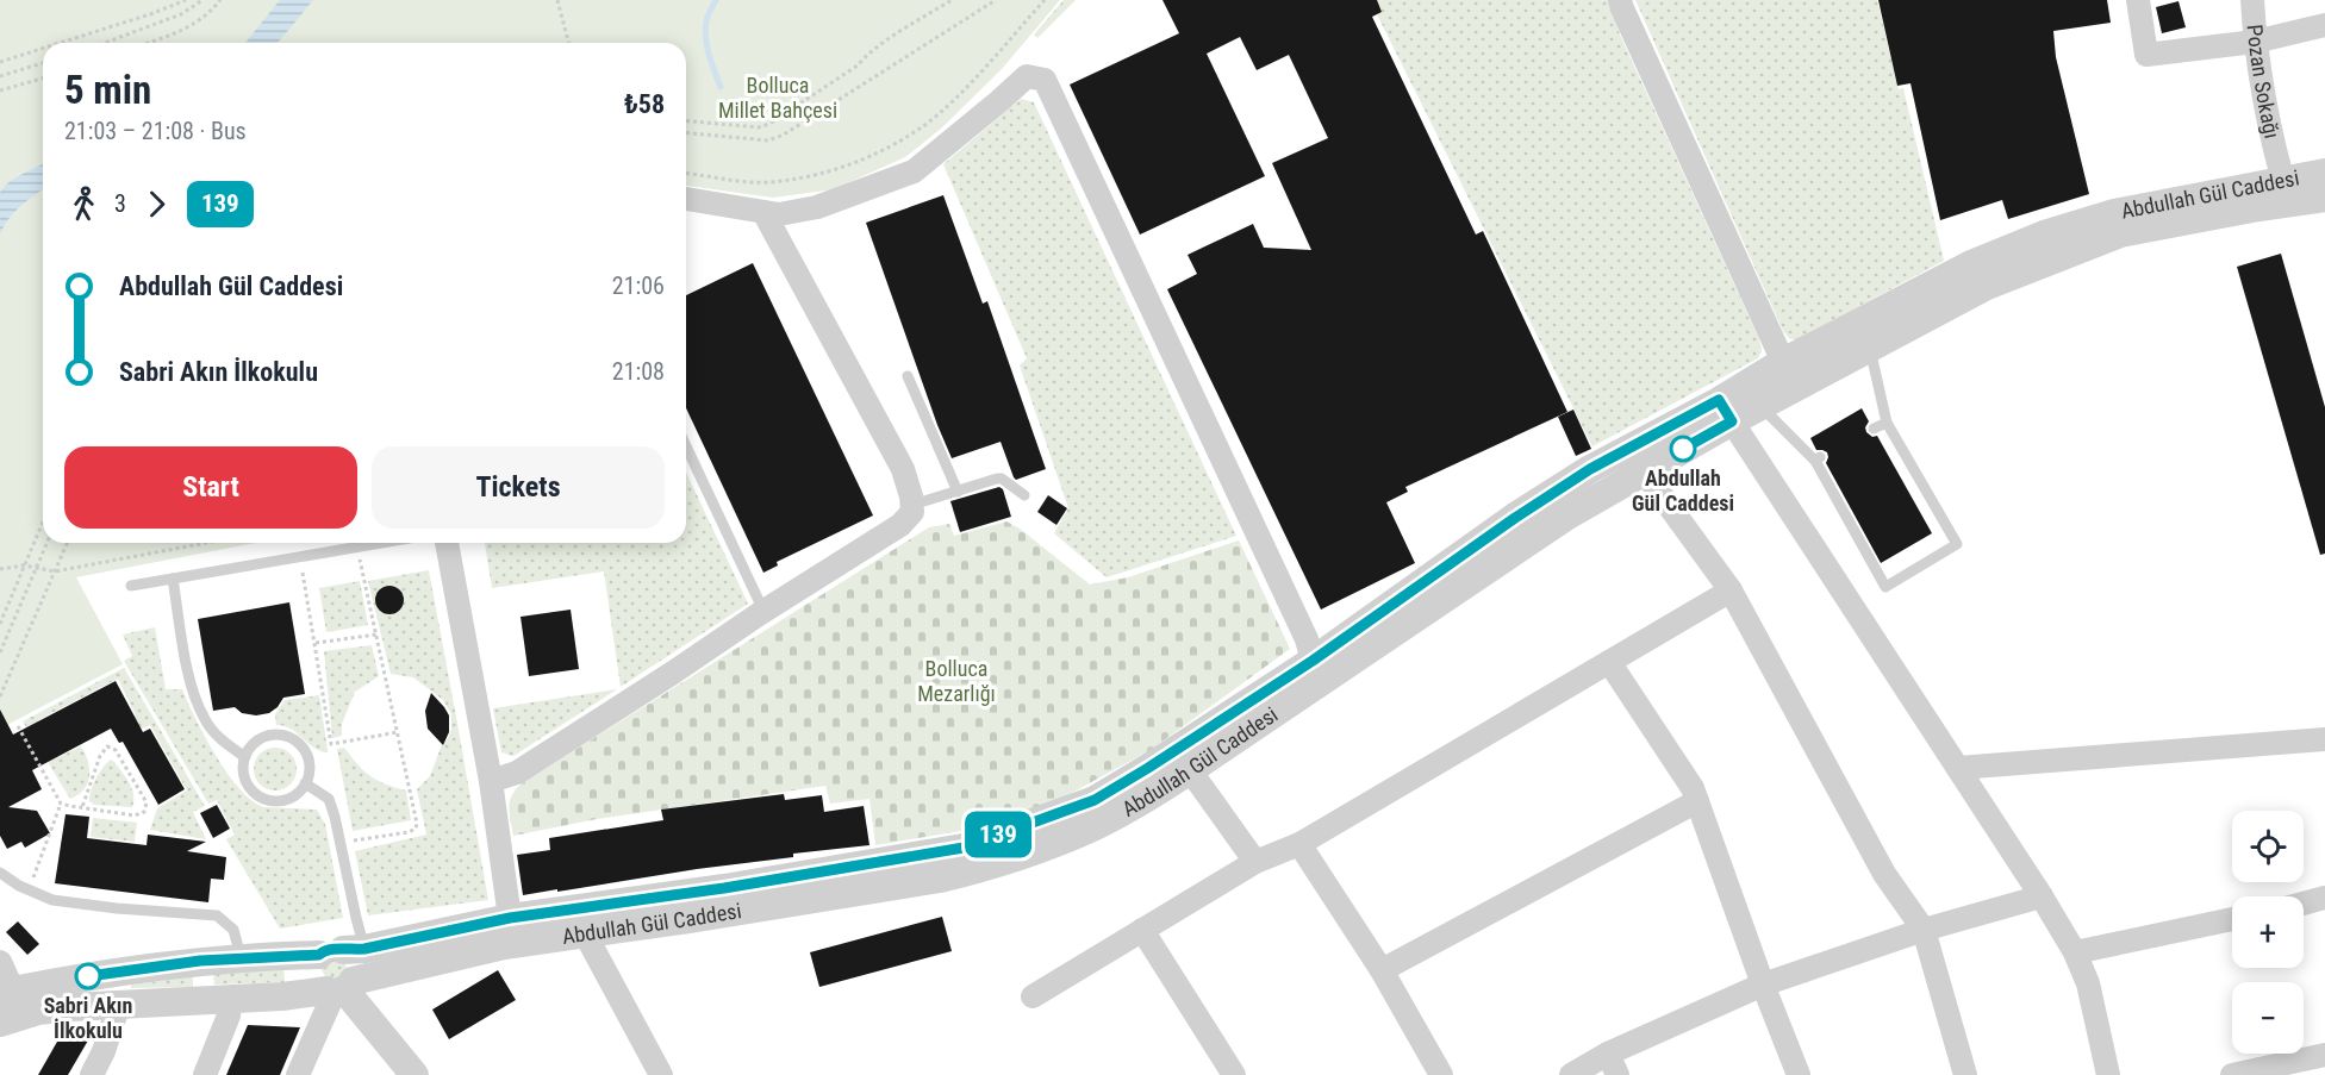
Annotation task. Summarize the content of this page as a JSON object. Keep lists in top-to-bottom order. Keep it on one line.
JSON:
{"streets":{"street":["Pozan Sokağı","Abdullah Gül Caddesi"]},"crossings":[["Pozan Sokağı","Abdullah Gül Caddesi"]],"parks":["Bolluca Millet Bahçesi","Bolluca Mezarlığı"],"places":["Abdullah Gül Caddesi","Sabri Akın İlkokulu"],"lines":["bus line 139"],"page":{"on_map":"139","heading":["5 min","21:03 – 21:08 · Bus","₺58"],"legs":["3","139"],"list":[{"name":"Abdullah Gül Caddesi","value":"21:06"},{"name":"Sabri Akın İlkokulu","value":"21:08"}],"buttons":["Start","Tickets"],"map_buttons":["+","−"]}}
